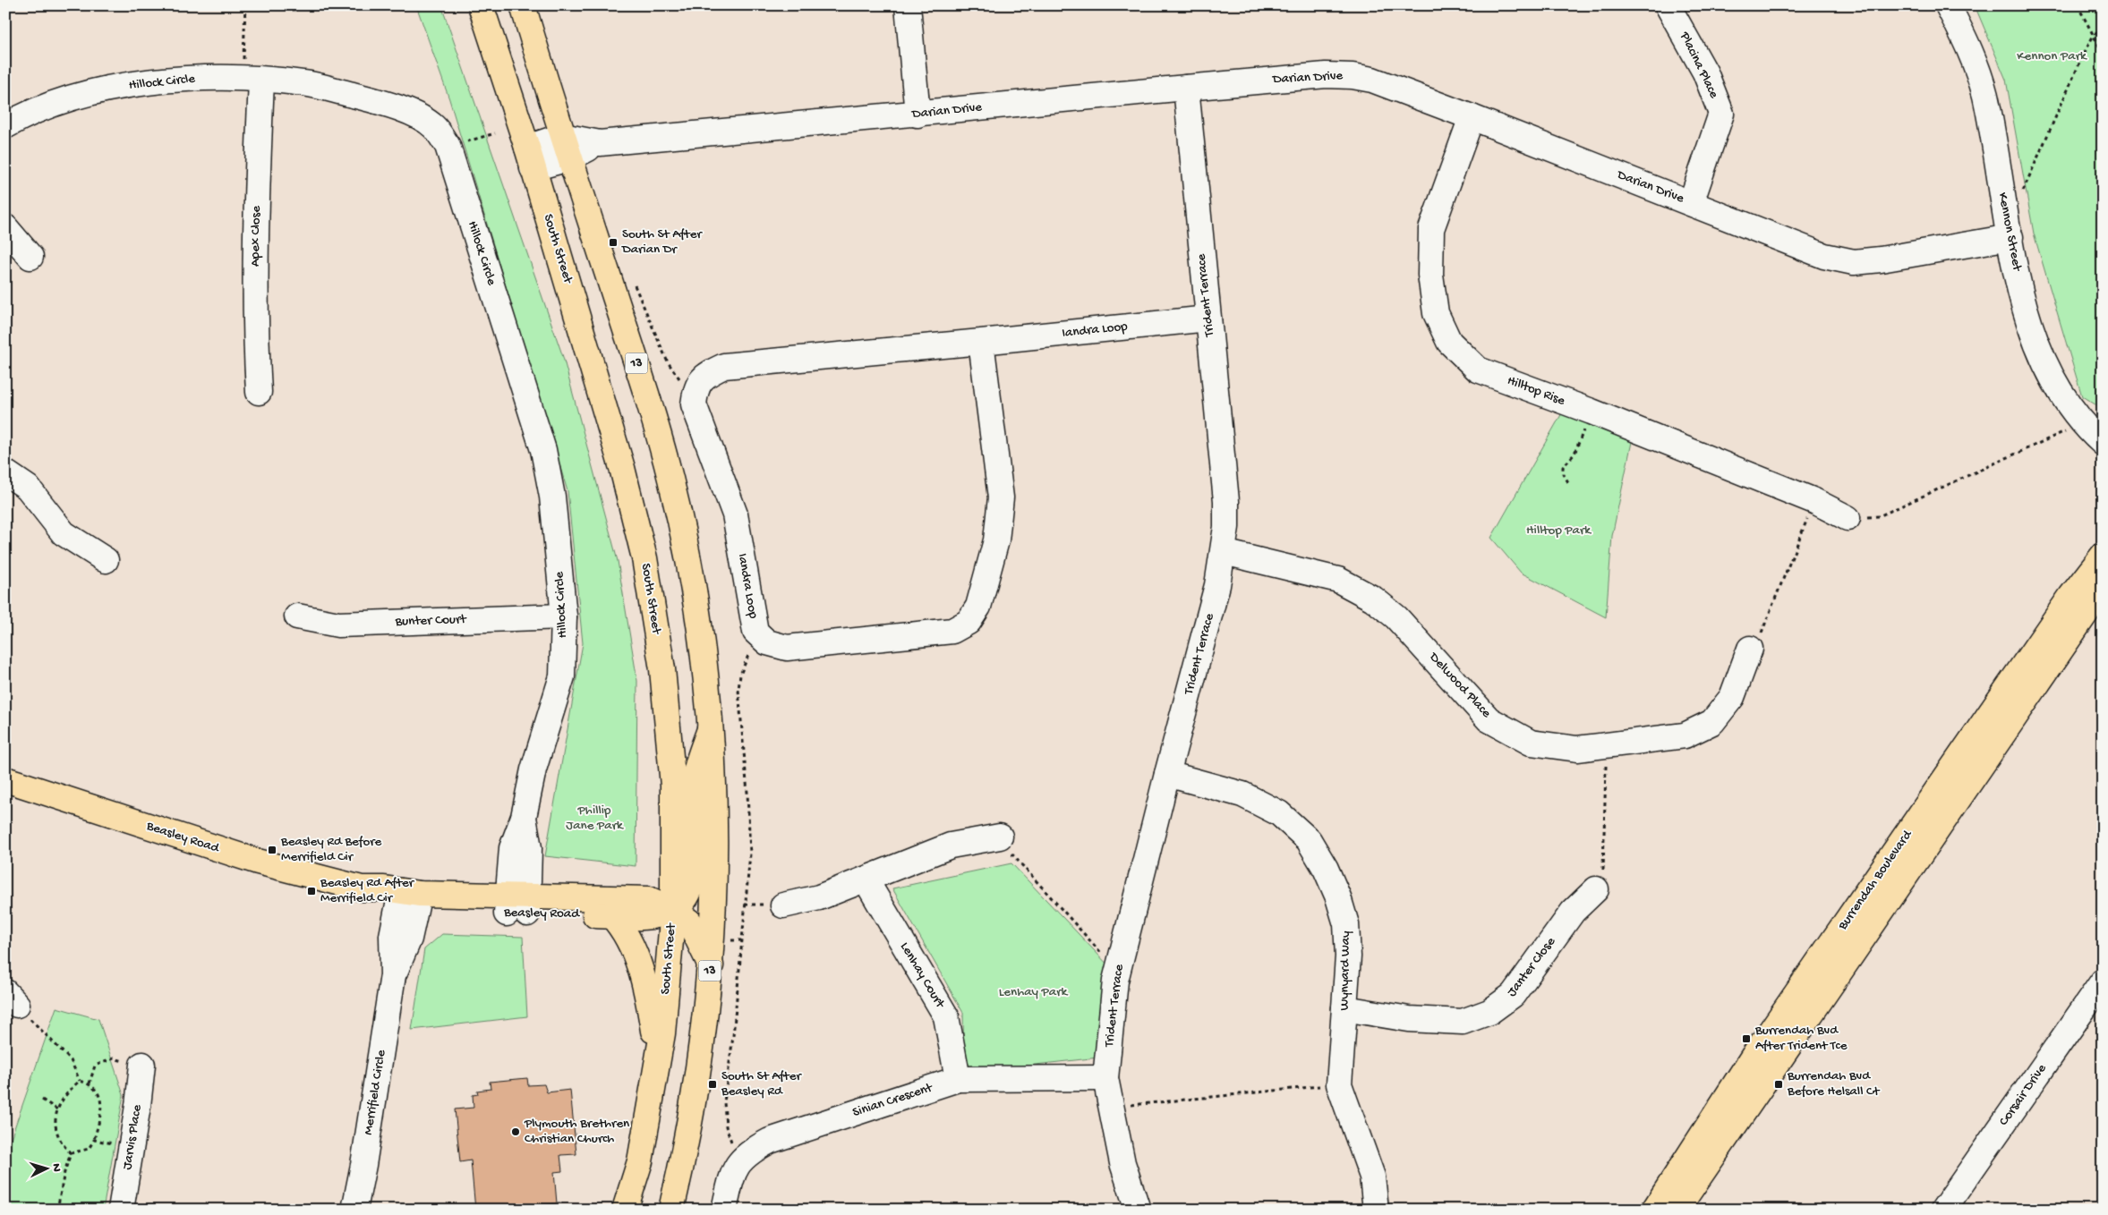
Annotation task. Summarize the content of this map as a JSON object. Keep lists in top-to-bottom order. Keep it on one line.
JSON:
{"streets":{"main road":["South Street","13","Beasley Road","Burrendah Boulevard"],"street":["Placina Place","Darian Drive","Hillock Circle","Kennon Street","Apex Close","Trident Terrace","Iandra Loop","Hilltop Rise","Bunter Court","Delwood Place","Janter Close","Wynyard Way","Lenhay Court","Merrifield Circle","Corsair Drive","Sinian Crescent","Jarvis Place"]},"crossings":[["Placina Place","Darian Drive"],["Darian Drive","Kennon Street"],["Darian Drive","South Street"],["Darian Drive","Trident Terrace"],["Darian Drive","13"],["Darian Drive","Hilltop Rise"],["Hillock Circle","Apex Close"],["Hillock Circle","Bunter Court"],["Hillock Circle","Beasley Road"],["South Street","Beasley Road"],["Trident Terrace","Iandra Loop"],["Trident Terrace","Delwood Place"],["Trident Terrace","Wynyard Way"],["Trident Terrace","Sinian Crescent"],["13","Beasley Road"],["Beasley Road","Merrifield Circle"],["Janter Close","Wynyard Way"],["Lenhay Court","Sinian Crescent"]],"parks":["Kennon Park","Hilltop Park","Phillip Jane Park","Lenhay Park"],"places":{"transit":["South St After Darian Dr","Beasley Rd Before Merrifield Cir","Beasley Rd After Merrifield Cir","Burrendah Bvd After Trident Tce","South St After Beasley Rd","Burrendah Bvd Before Helsall Ct"],"other":["Plymouth Brethren Christian Church"]},"north":"right"}
